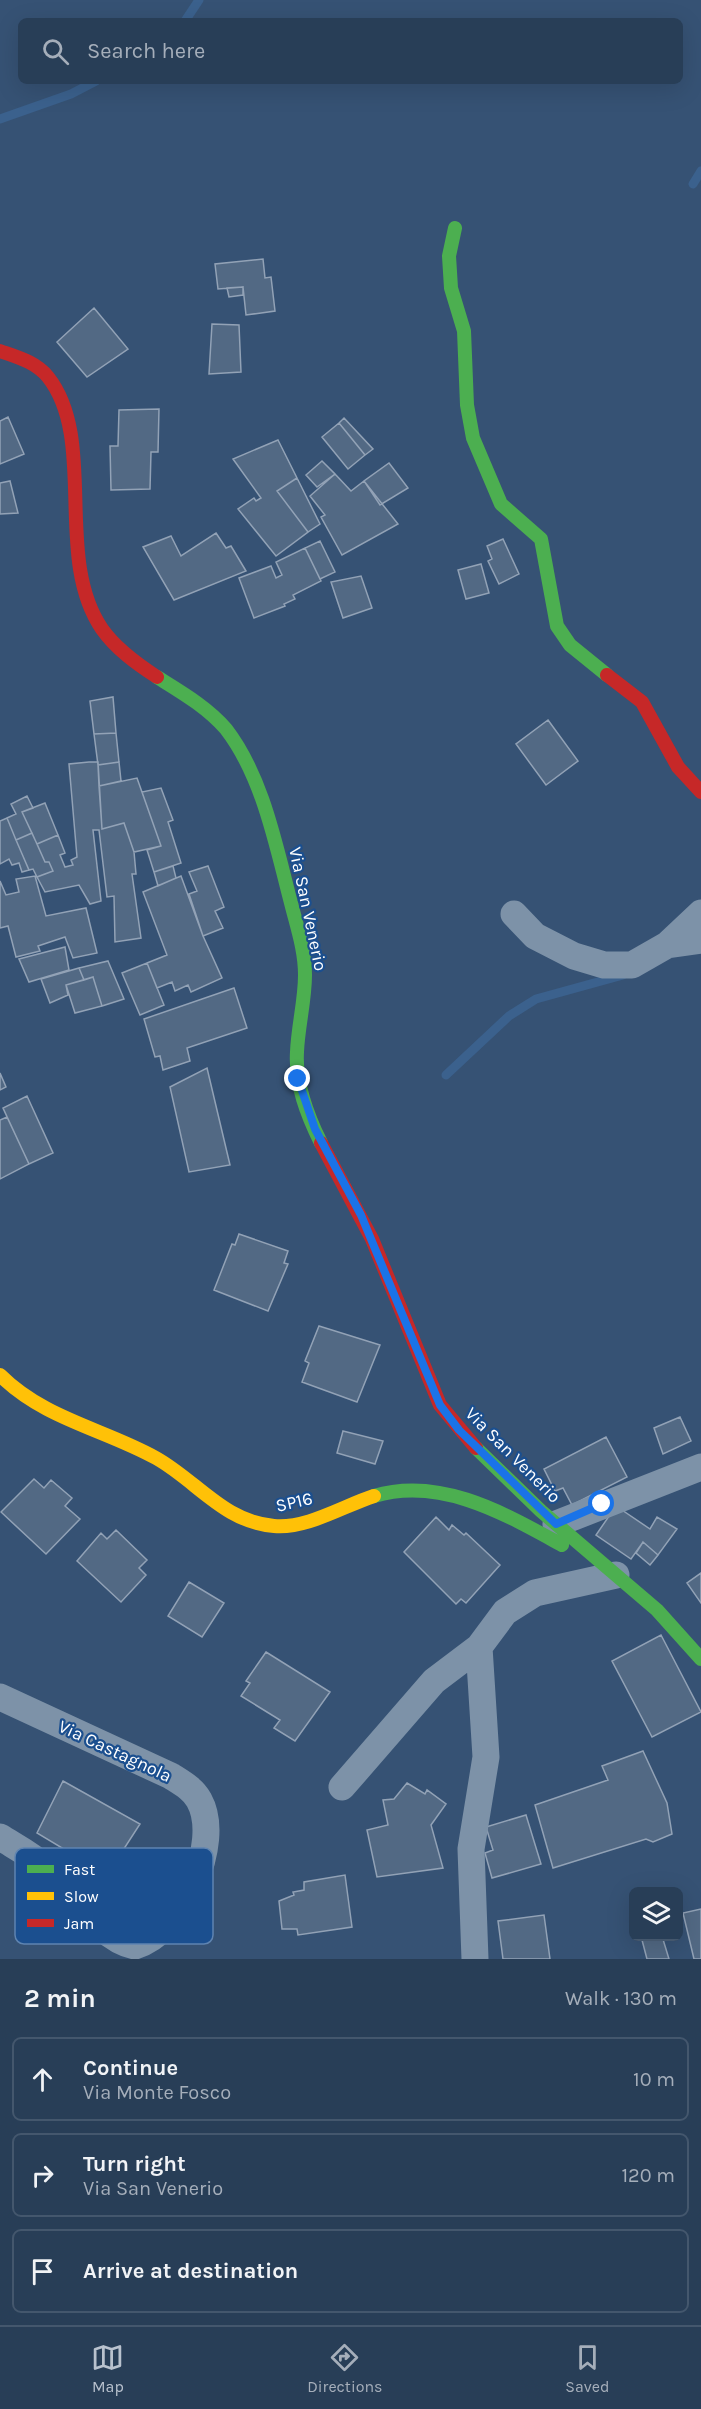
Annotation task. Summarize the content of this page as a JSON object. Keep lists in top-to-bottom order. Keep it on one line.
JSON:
{"streets":{"street":["Via San Venerio","SP16","Via Castagnola"]},"crossings":[["Via San Venerio","SP16"]],"legend":["Fast","Slow","Jam"],"page":{"search":"Search here","heading":["2 min","Walk · 130 m"],"list":[["Continue","Via Monte Fosco","10 m"],["Turn right","Via San Venerio","120 m"],"Arrive at destination"],"nav":["Map","Directions","Saved"]}}
